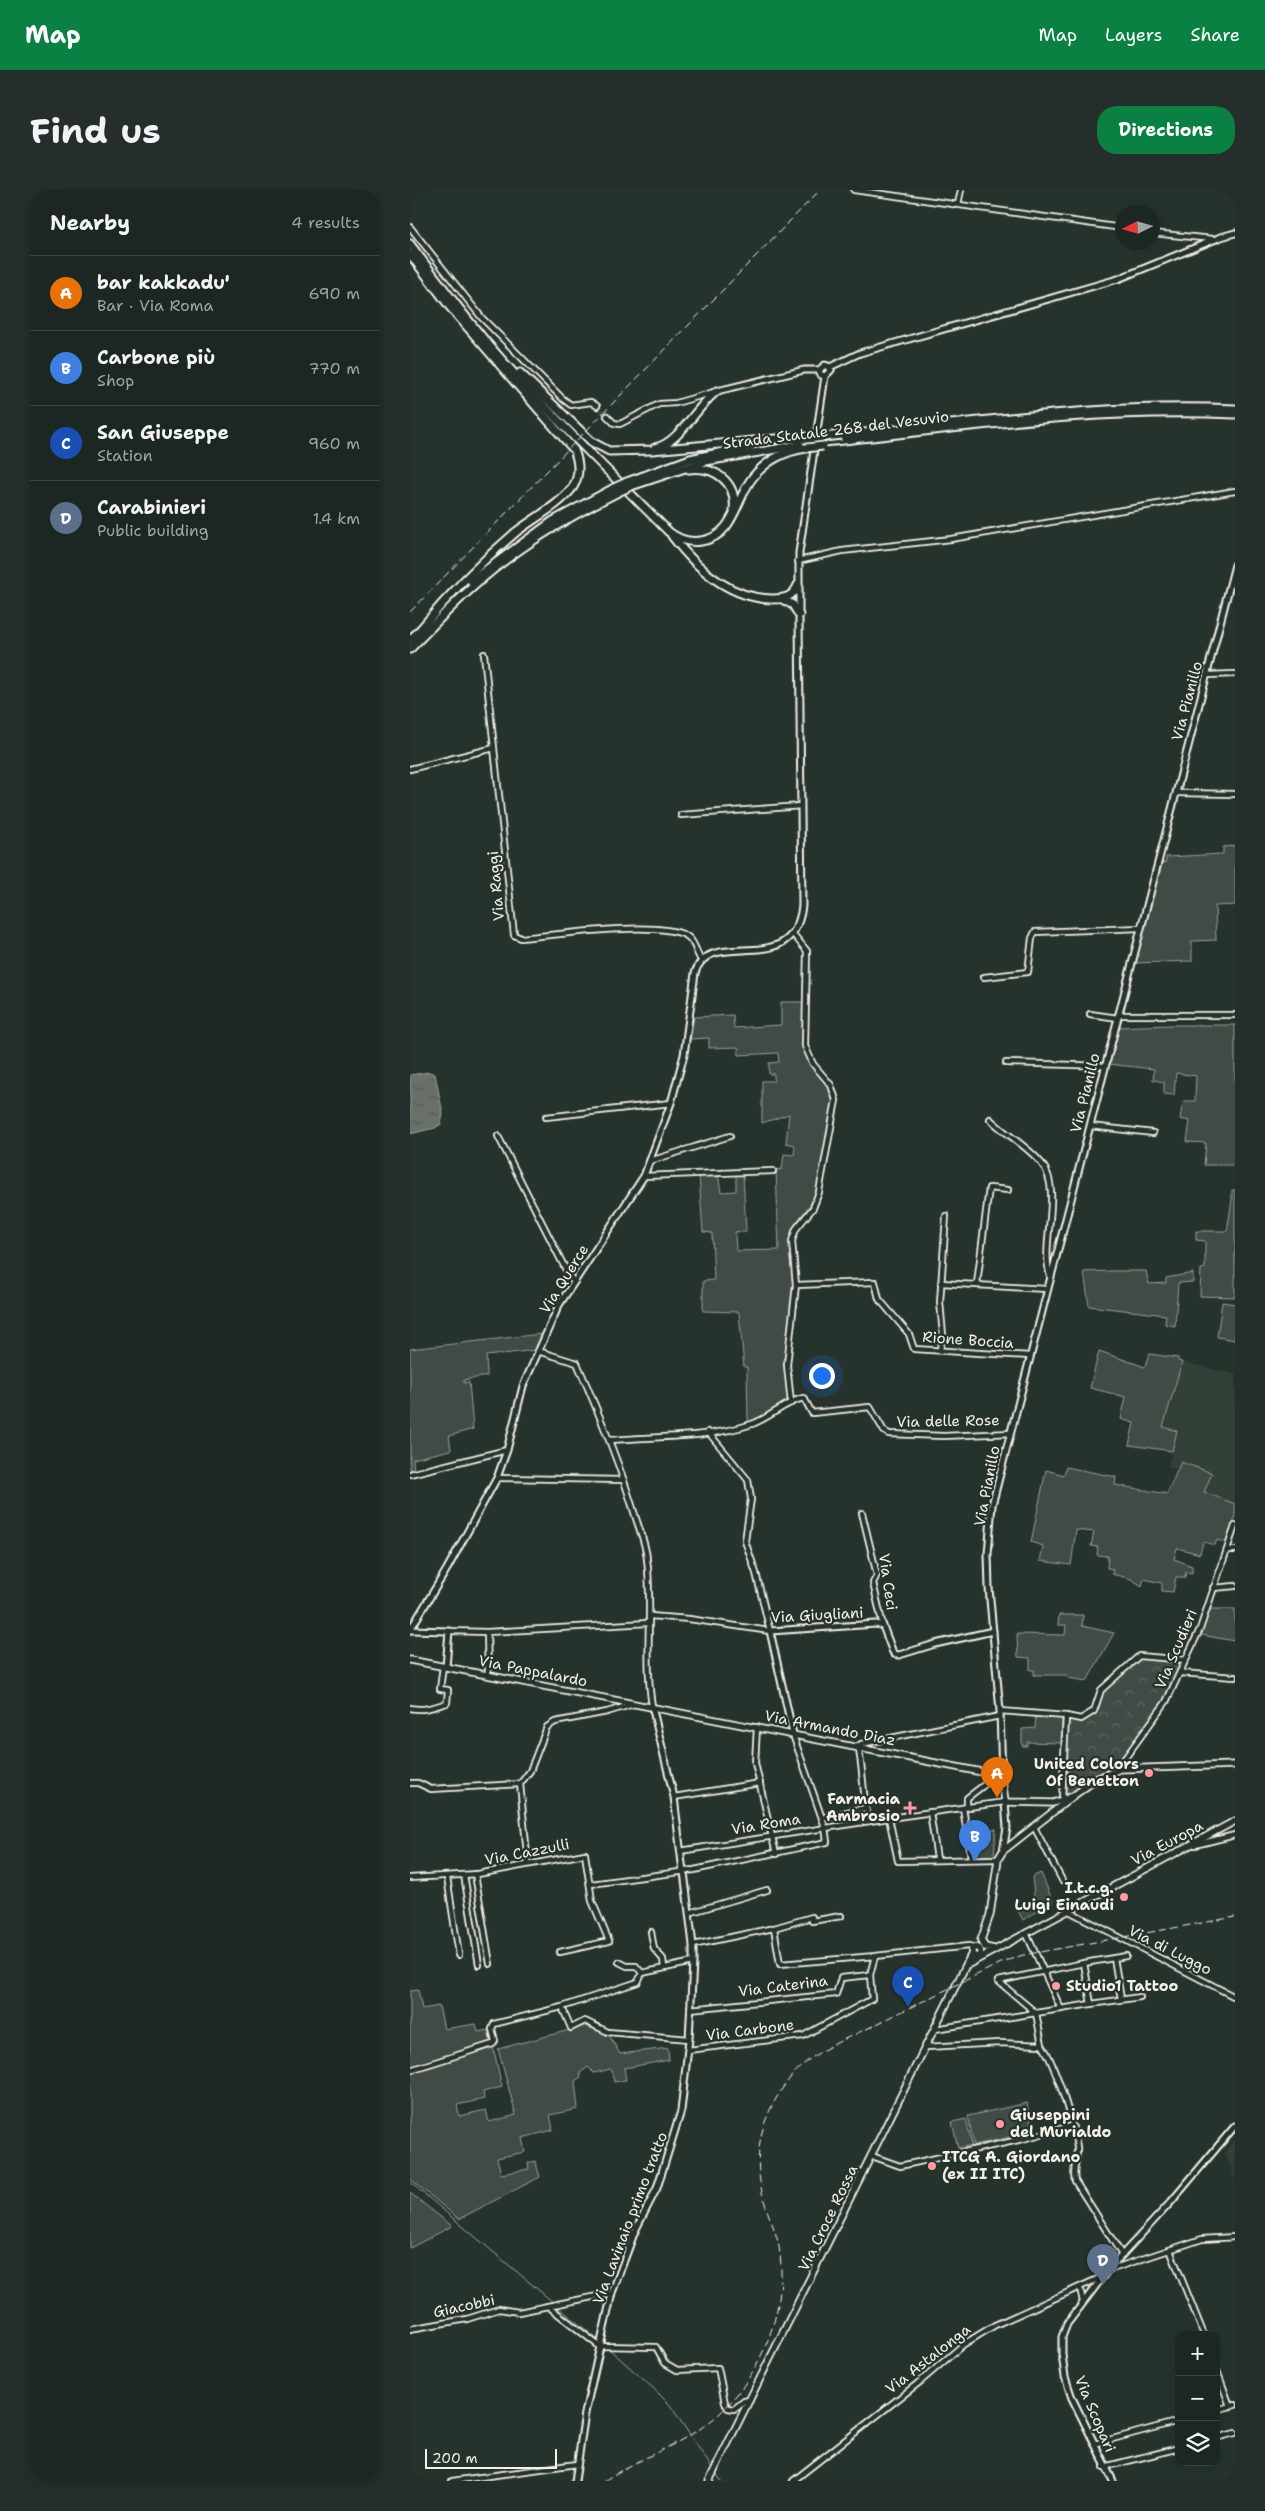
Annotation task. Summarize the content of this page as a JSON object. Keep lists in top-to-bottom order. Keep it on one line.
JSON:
{"streets":{"highway":["Strada Statale 268 del Vesuvio"],"main road":["Via Pappalardo","Via Armando Diaz","Via Europa","Via Croce Rossa"],"street":["Via Pianillo","Via Raggi","Via Querce","Rione Boccia","Via delle Rose","Via Ceci","Via Giugliani","Via Scudieri","Via Roma","Via Cazzulli","Via di Luggo","Via Caterina","Via Carbone","Via Lavinaio primo tratto","Giacobbi","Via Astalonga","Via Scopari"]},"crossings":[["Via Pianillo","Rione Boccia"],["Via Pianillo","Via delle Rose"],["Via Pianillo","Via Giugliani"],["Via Pianillo","Via Armando Diaz"],["Via Raggi","Via Querce"],["Via Ceci","Via Giugliani"],["Via Pappalardo","Via Armando Diaz"],["Via Pappalardo","Via Lavinaio primo tratto"],["Via Armando Diaz","Via Lavinaio primo tratto"],["Via Roma","Via Lavinaio primo tratto"],["Via Europa","Via di Luggo"],["Via Europa","Via Croce Rossa"],["Via Caterina","Via Carbone"],["Via Caterina","Via Lavinaio primo tratto"],["Via Carbone","Via Lavinaio primo tratto"],["Via Lavinaio primo tratto","Giacobbi"],["Via Astalonga","Via Scopari"]],"places":{"other":["United Colors Of Benetton","I.t.c.g. Luigi Einaudi","Studio1 Tattoo","Giuseppini del Murialdo","ITCG A. Giordano (ex II ITC)"],"health":["Farmacia Ambrosio"]},"scale_bar":"200 m","north":"left","page":{"header":"Map","nav":["Map","Layers","Share"],"buttons":"Directions","title":"Find us","heading":["Nearby","4 results"],"list":[{"mark":"A","name":"bar kakkadu'","note":"Bar · Via Roma","value":"690 m"},{"mark":"B","name":"Carbone più","note":"Shop","value":"770 m"},{"mark":"C","name":"San Giuseppe","note":"Station","value":"960 m"},{"mark":"D","name":"Carabinieri","note":"Public building","value":"1.4 km"}],"pins":["A","B","C","D"],"map_buttons":["+","−"],"scale":"200 m"}}
